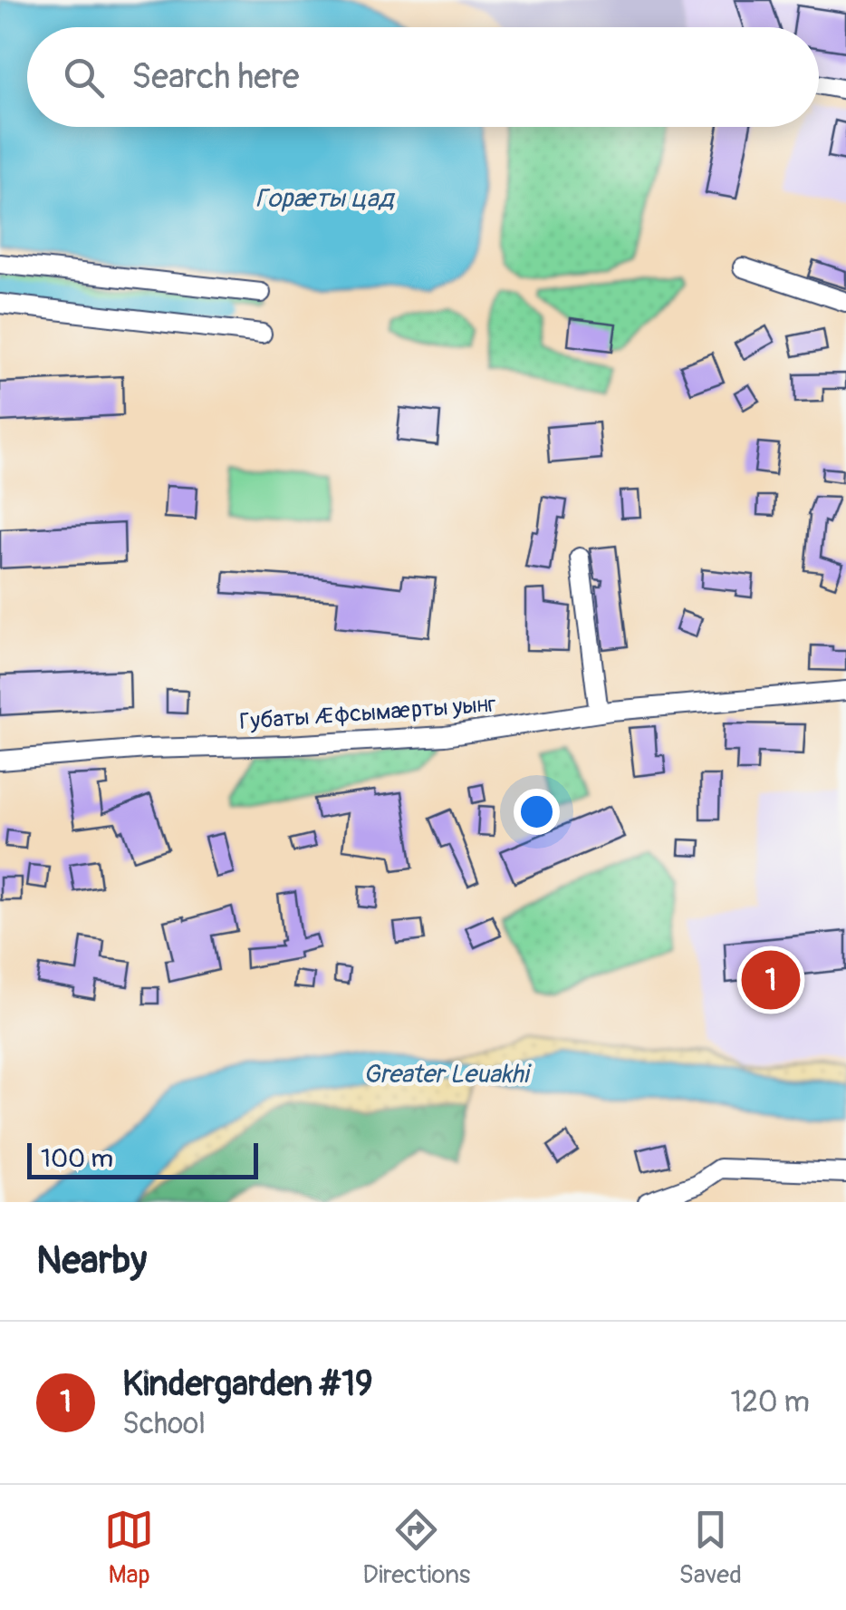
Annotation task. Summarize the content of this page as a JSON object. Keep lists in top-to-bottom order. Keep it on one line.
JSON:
{"streets":{"street":["Губаты Æфсымæрты уынг"]},"water":["Горӕты цад","Greater Leuakhi"],"scale_bar":"100 m","page":{"search":"Search here","pins":"1","scale":"100 m","heading":"Nearby","list":[{"mark":"1","name":"Kindergarden #19","note":"School","value":"120 m"}],"nav":["Map","Directions","Saved"]}}
